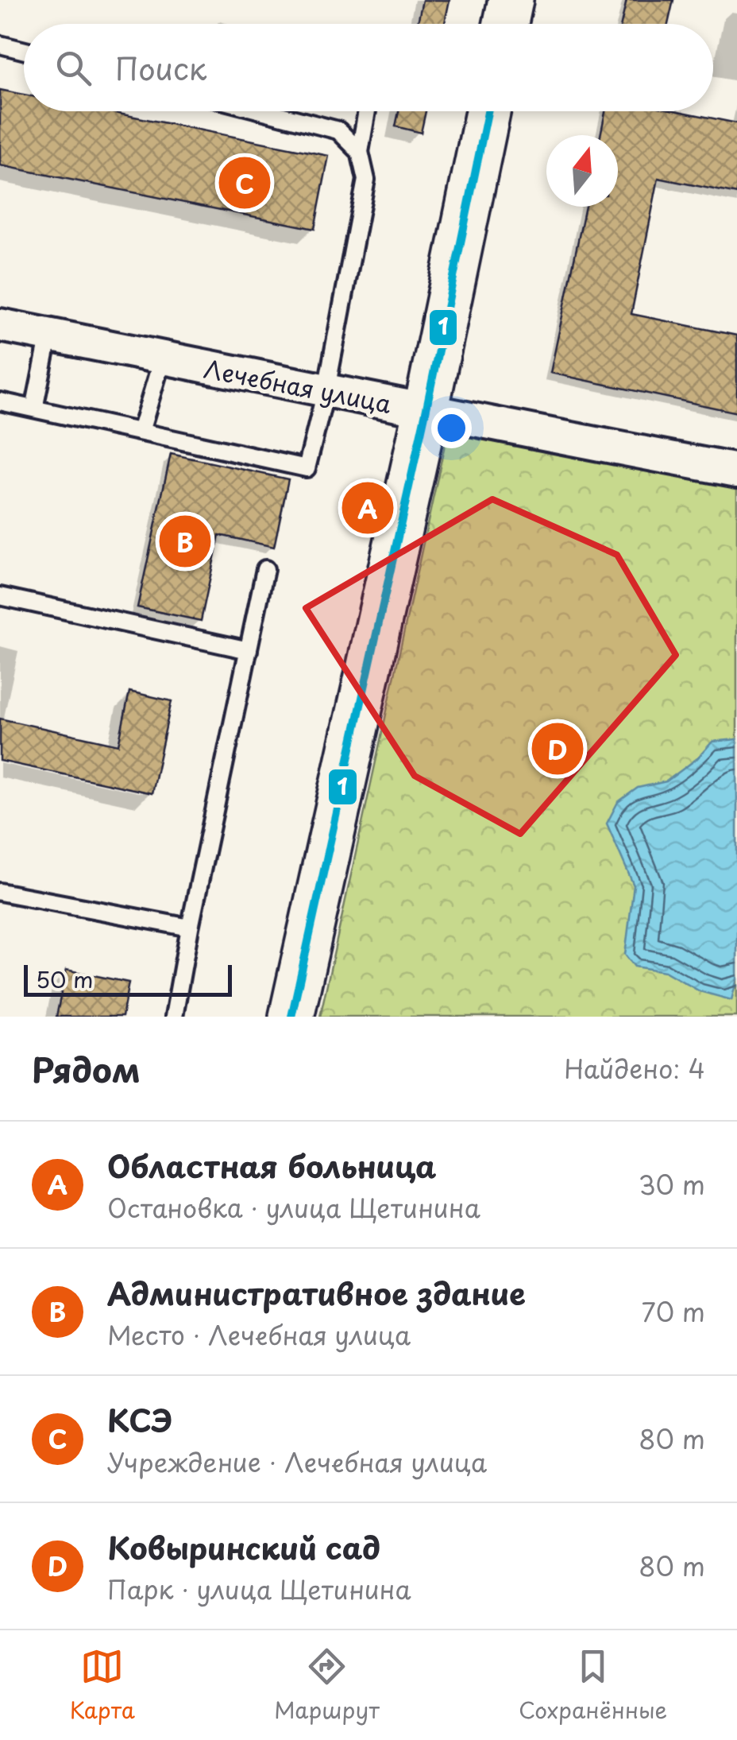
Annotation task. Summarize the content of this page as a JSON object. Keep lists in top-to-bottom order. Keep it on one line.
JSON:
{"streets":{"street":["Лечебная улица"]},"lines":["transit line 1"],"scale_bar":"50 m","north":"top","page":{"search":"Поиск","pins":["C","A","B","D"],"scale":"50 m","heading":["Рядом","Найдено: 4"],"list":[{"mark":"A","name":"Областная больница","note":"Остановка · улица Щетинина","value":"30 m"},{"mark":"B","name":"Административное здание","note":"Место · Лечебная улица","value":"70 m"},{"mark":"C","name":"КСЭ","note":"Учреждение · Лечебная улица","value":"80 m"},{"mark":"D","name":"Ковыринский сад","note":"Парк · улица Щетинина","value":"80 m"}],"nav":["Карта","Маршрут","Сохранённые"]}}
